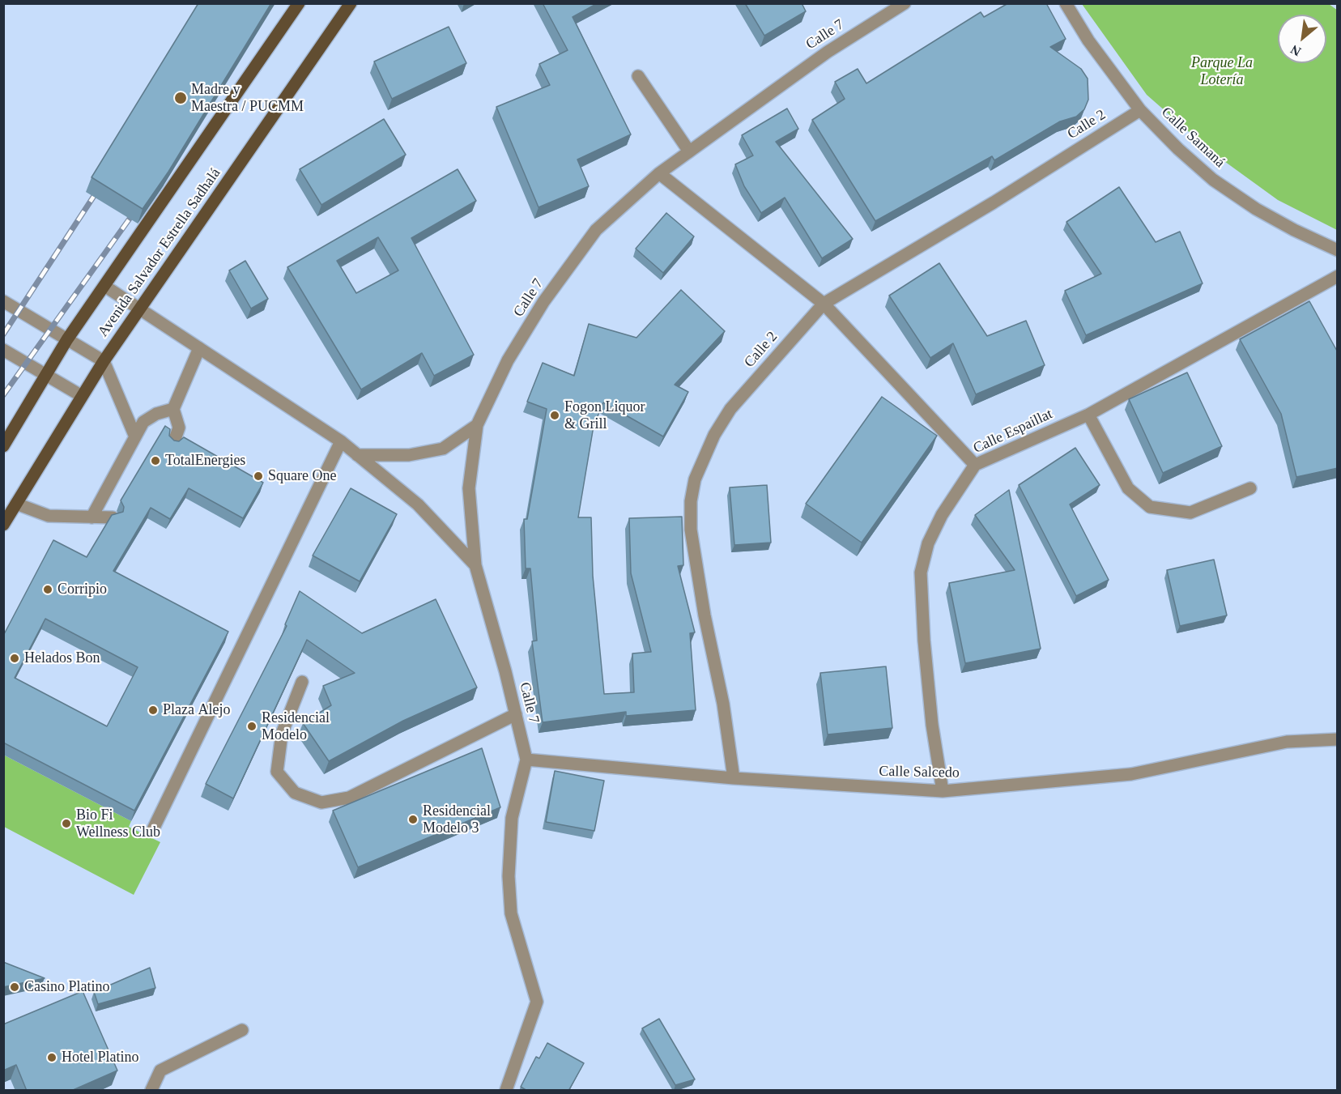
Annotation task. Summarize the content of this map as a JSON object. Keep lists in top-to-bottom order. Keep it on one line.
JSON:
{"streets":{"main road":["Avenida Salvador Estrella Sadhalá"],"street":["Calle 7","Calle 2","Calle Samaná","Calle Espaillat","Calle Salcedo"]},"crossings":[["Calle 7","Calle Salcedo"],["Calle 2","Calle Samaná"],["Calle 2","Calle Salcedo"],["Calle Espaillat","Calle Salcedo"]],"parks":["Parque La Lotería"],"places":["Madre y Maestra / PUCMM","Fogon Liquor & Grill","TotalEnergies","Square One","Corripio","Helados Bon","Plaza Alejo","Residencial Modelo","Residencial Modelo 3","Bio Fi Wellness Club","Casino Platino","Hotel Platino"],"north":"bottom left"}
